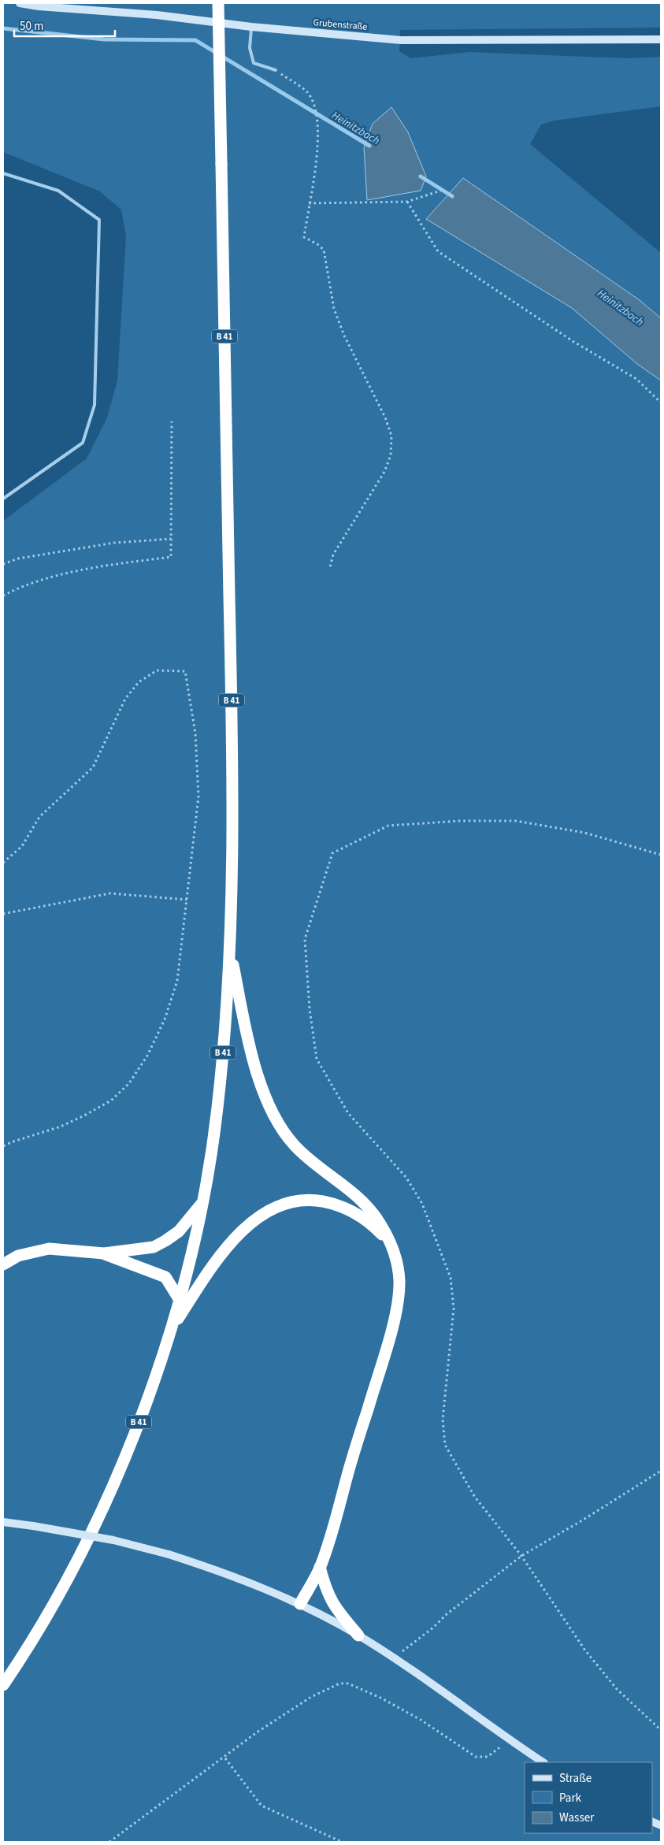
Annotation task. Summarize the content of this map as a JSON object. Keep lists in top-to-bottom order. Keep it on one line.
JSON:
{"streets":{"highway":["B 41"],"street":["Grubenstraße"]},"water":["Heinitzbach"],"legend":["Straße","Park","Wasser"],"scale_bar":"50 m"}
